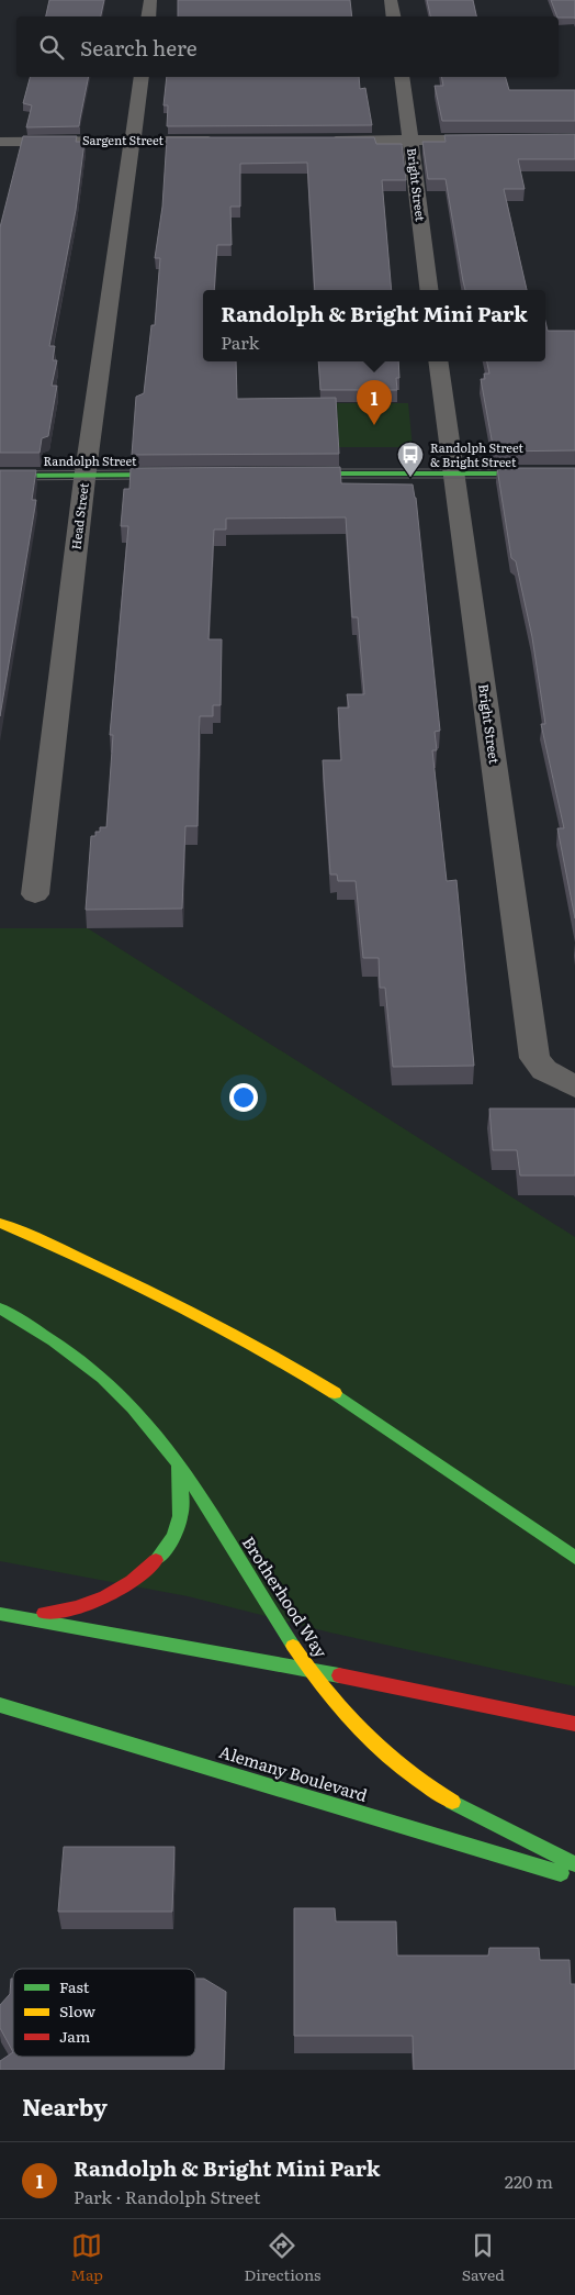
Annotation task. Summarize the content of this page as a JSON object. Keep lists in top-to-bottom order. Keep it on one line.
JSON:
{"streets":{"main road":["Randolph Street","Brotherhood Way","Alemany Boulevard"],"street":["Sargent Street","Bright Street","Head Street"]},"crossings":[["Sargent Street","Head Street"],["Randolph Street","Head Street"]],"places":{"bus stop":["Randolph Street & Bright Street"]},"legend":["Fast","Slow","Jam"],"page":{"search":"Search here","popup":["Randolph & Bright Mini Park","Park"],"pins":"1","heading":"Nearby","list":[{"mark":"1","name":"Randolph & Bright Mini Park","note":"Park · Randolph Street","value":"220 m"}],"nav":["Map","Directions","Saved"]}}
